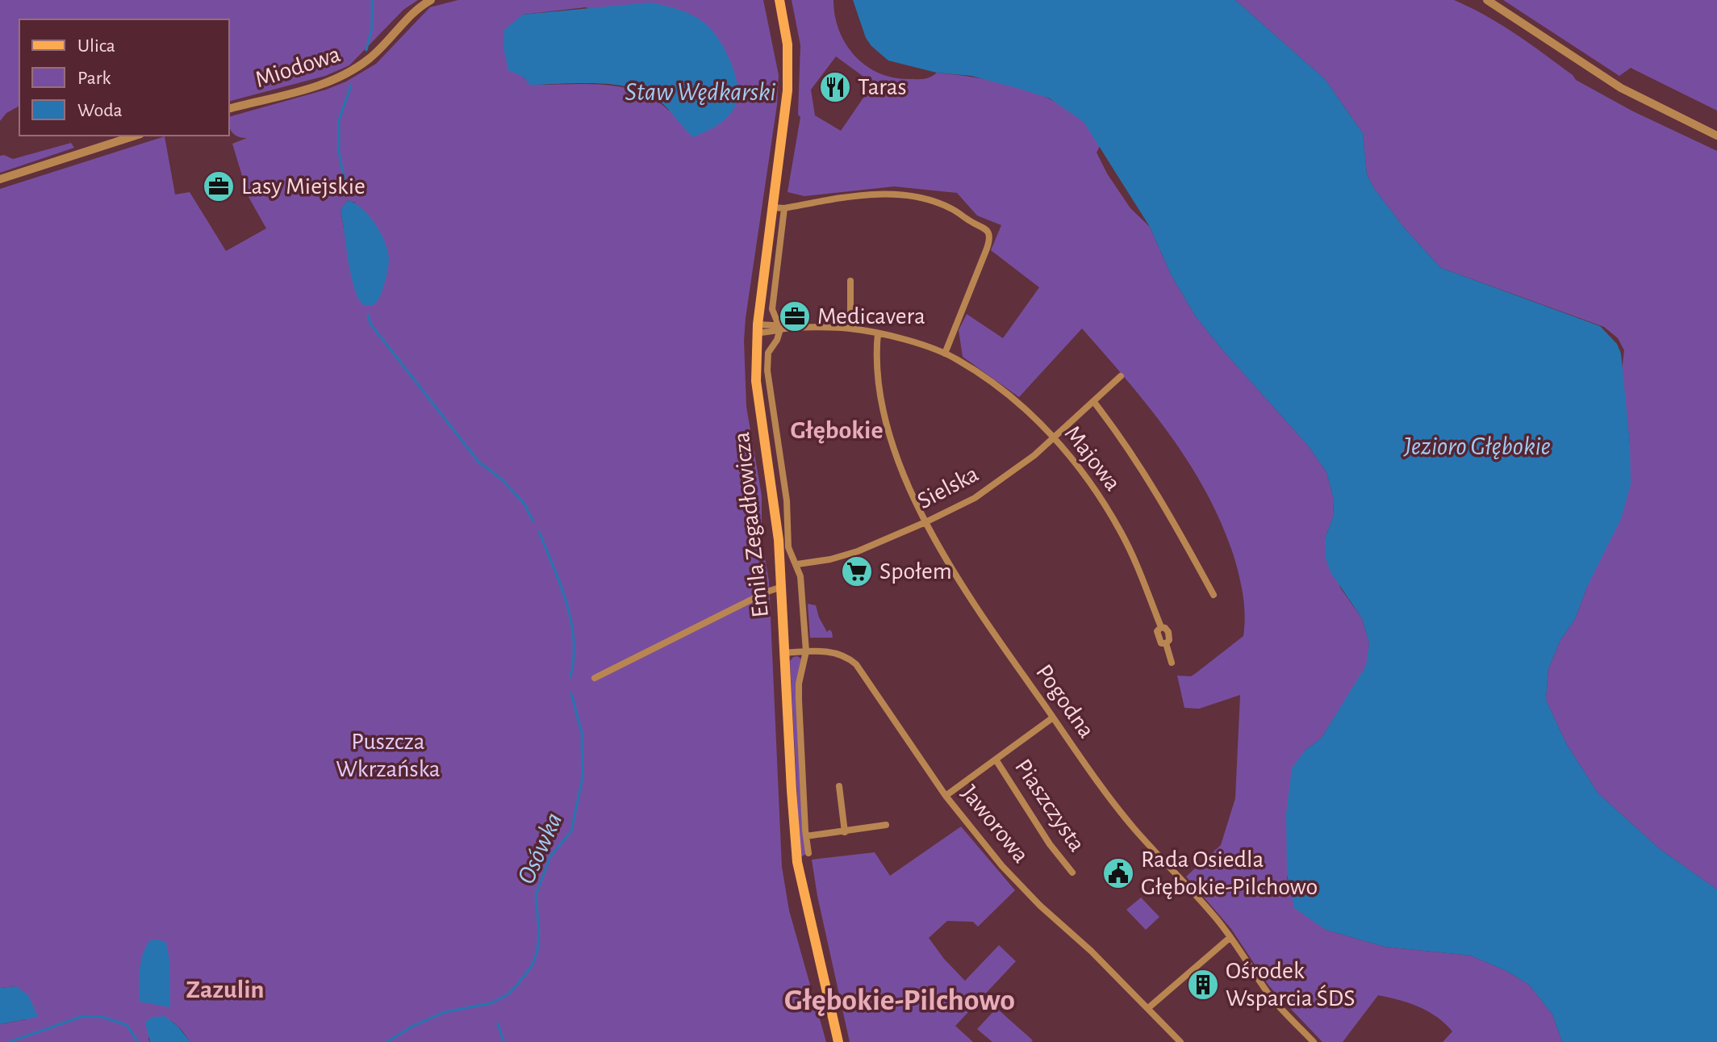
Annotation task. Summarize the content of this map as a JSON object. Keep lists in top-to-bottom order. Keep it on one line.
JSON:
{"streets":{"main road":["Emila Zegadłowicza"],"street":["Miodowa","Majowa","Sielska","Pogodna","Piaszczysta","Jaworowa"]},"crossings":[["Majowa","Sielska"],["Majowa","Emila Zegadłowicza"],["Majowa","Pogodna"],["Sielska","Pogodna"],["Emila Zegadłowicza","Jaworowa"],["Pogodna","Piaszczysta"],["Piaszczysta","Jaworowa"]],"districts":["Głębokie","Zazulin","Głębokie-Pilchowo"],"water":["Staw Wędkarski","Jezioro Głębokie","Osówka"],"parks":["Puszcza Wkrzańska"],"places":{"restaurant":["Taras"],"office":["Lasy Miejskie","Medicavera"],"supermarket":["Społem"],"public building":["Rada Osiedla Głębokie-Pilchowo"],"building":["Ośrodek Wsparcia ŚDS"]},"legend":["Ulica","Park","Woda"]}
